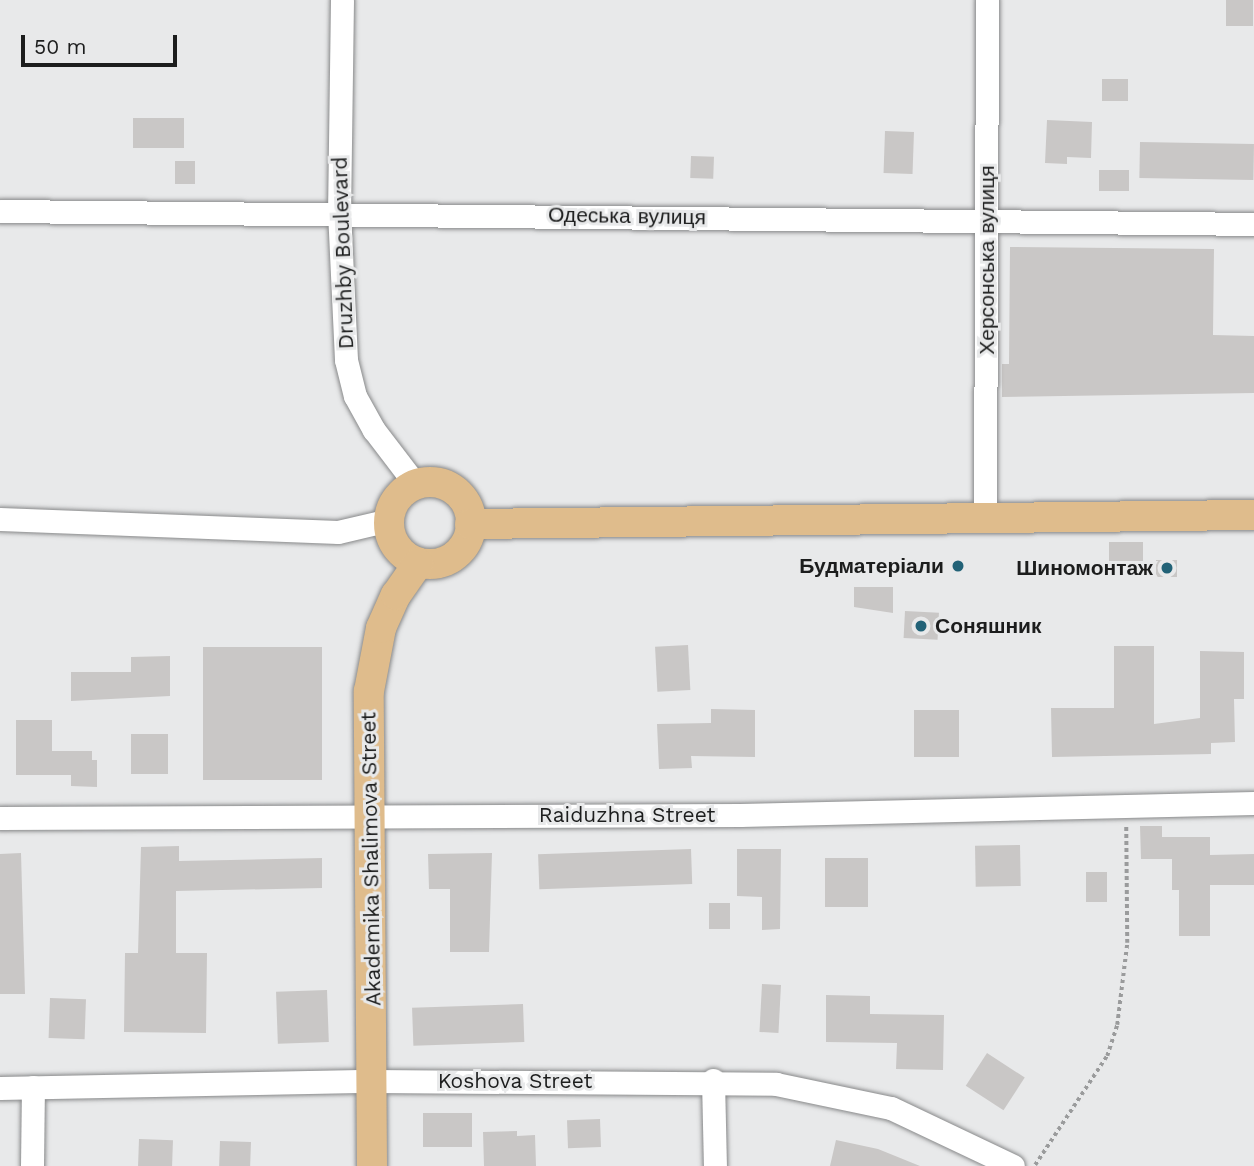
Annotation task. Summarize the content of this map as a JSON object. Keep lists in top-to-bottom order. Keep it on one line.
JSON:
{"streets":{"main road":["Akademika Shalimova Street"],"street":["Одеська вулиця","Druzhby Boulevard","Херсонська вулиця","Raiduzhna Street","Koshova Street"]},"crossings":[["Одеська вулиця","Druzhby Boulevard"],["Одеська вулиця","Херсонська вулиця"],["Druzhby Boulevard","Akademika Shalimova Street"],["Raiduzhna Street","Akademika Shalimova Street"],["Akademika Shalimova Street","Koshova Street"]],"places":["Будматеріали","Шиномонтаж","Соняшник"],"scale_bar":"50 m"}
